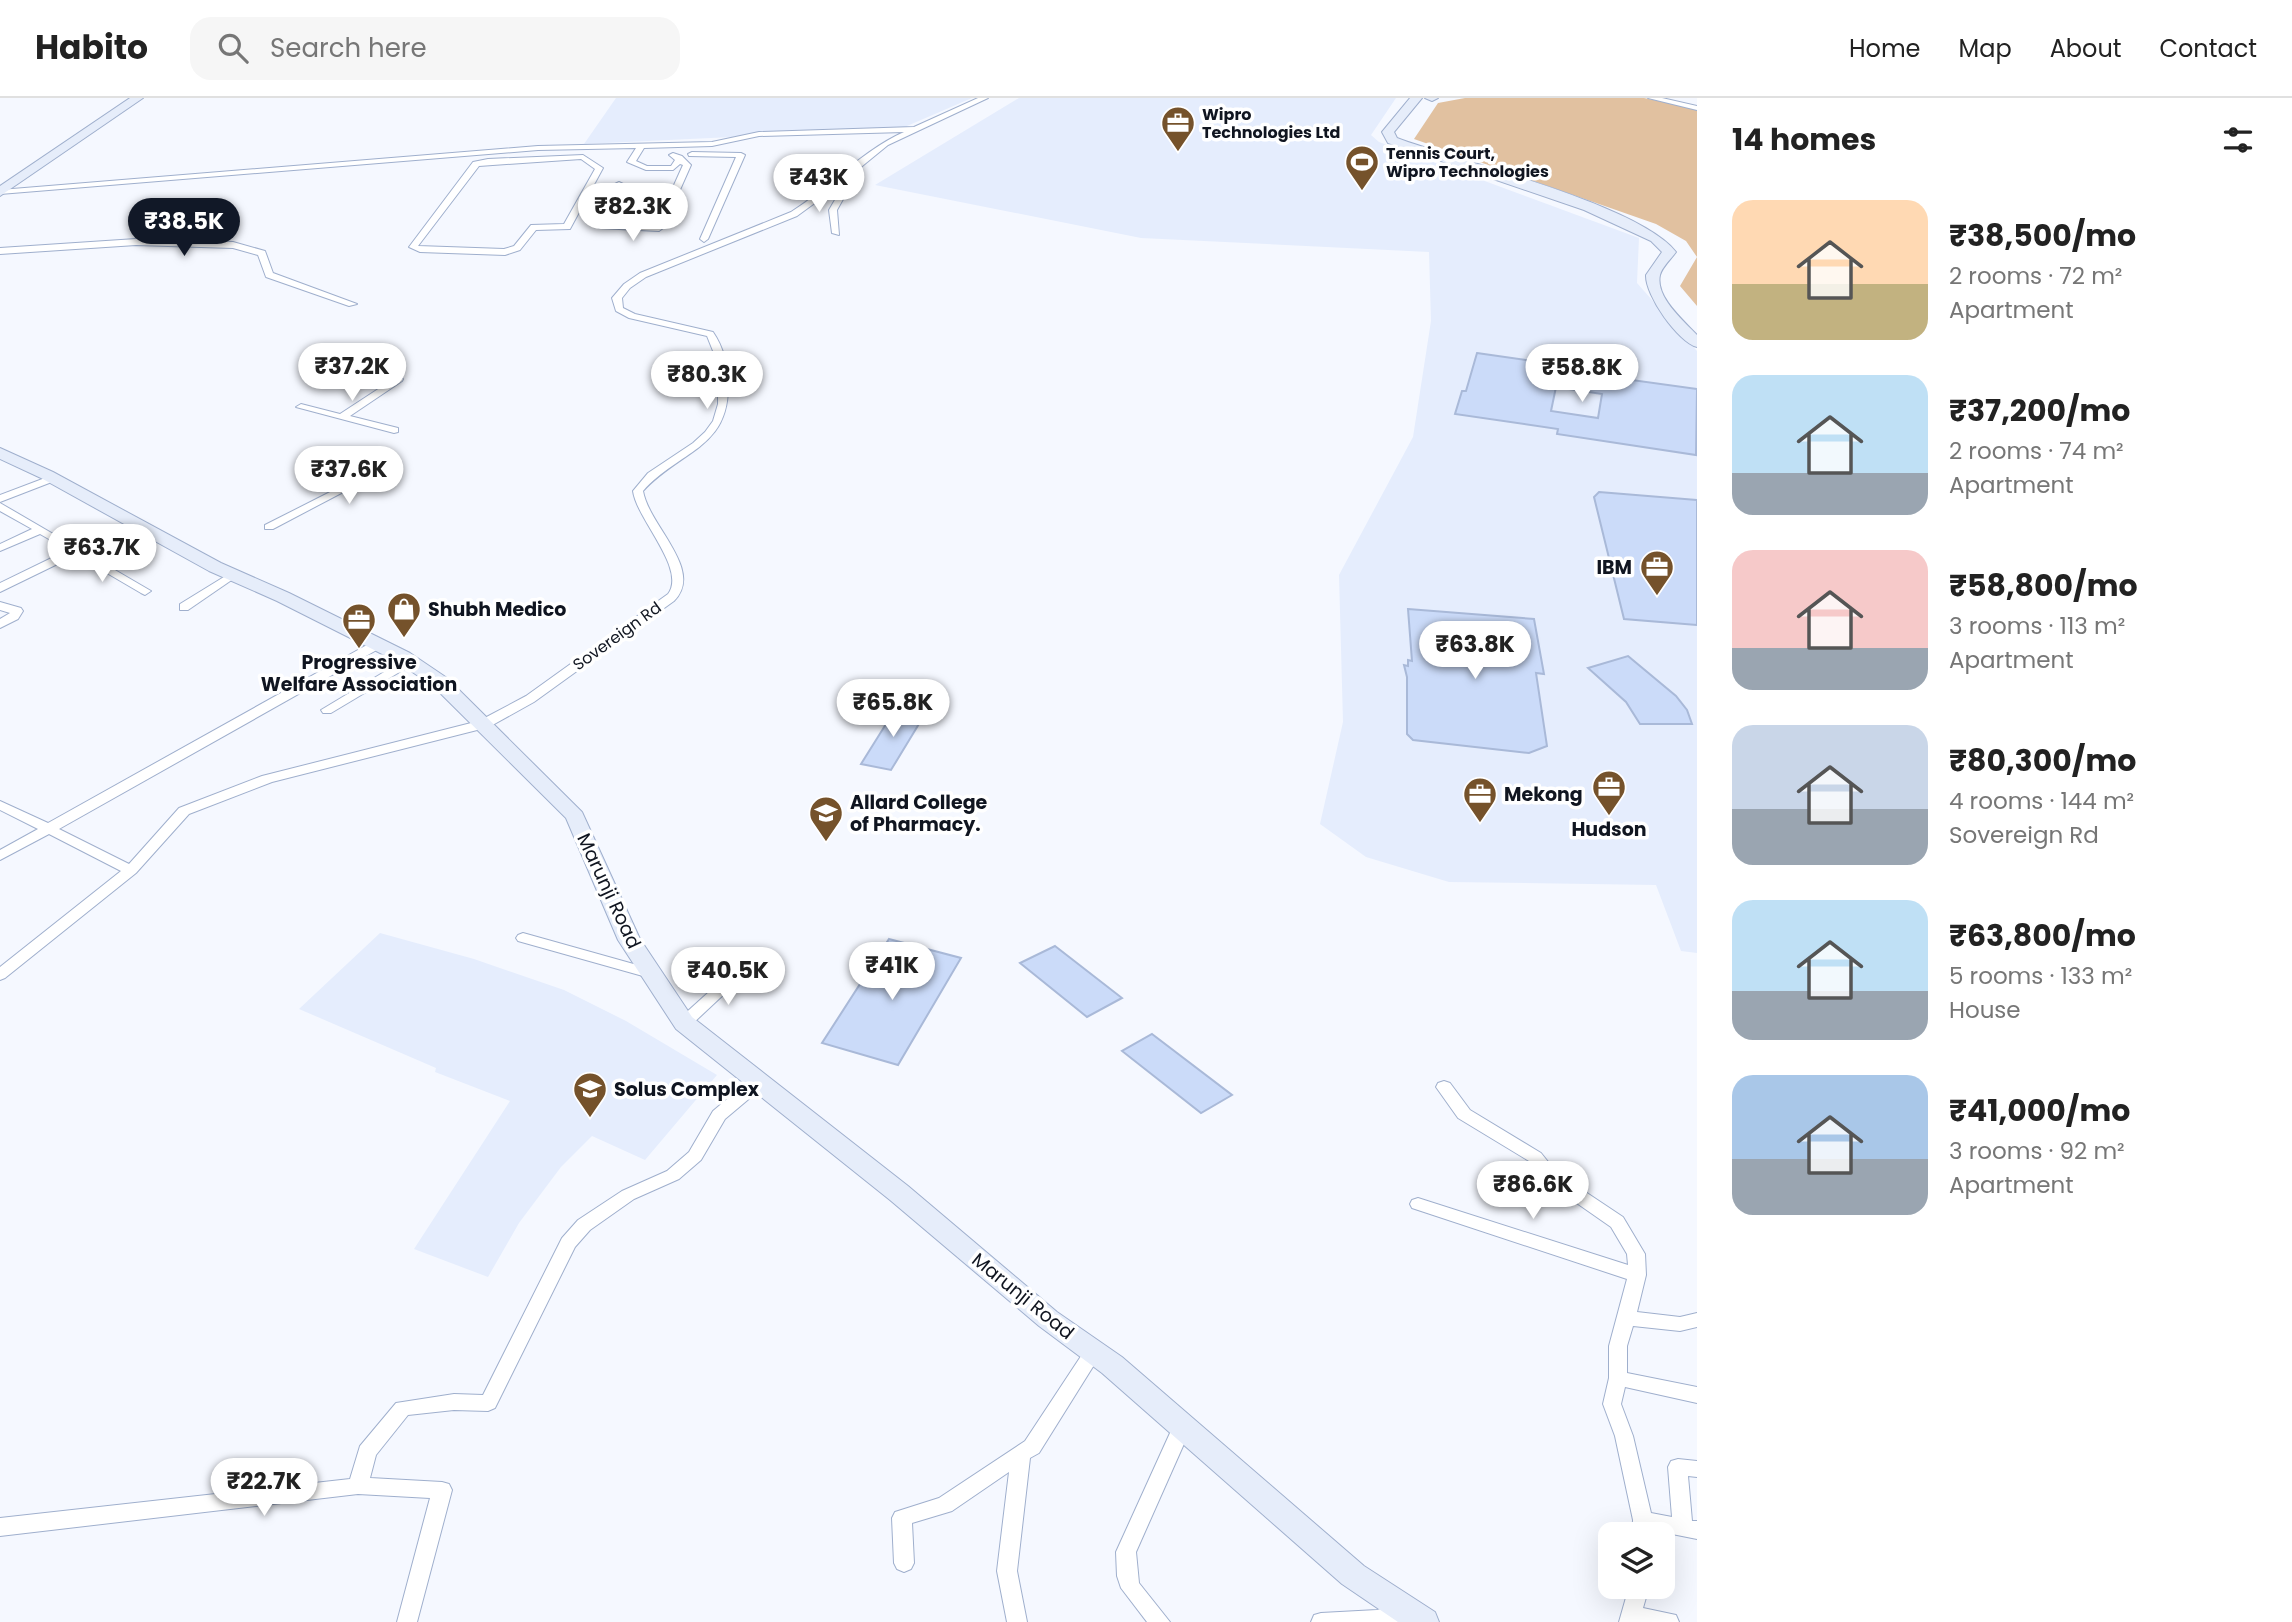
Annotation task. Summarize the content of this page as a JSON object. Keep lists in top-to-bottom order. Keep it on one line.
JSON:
{"streets":{"street":["Sovereign Rd","Marunji Road"]},"crossings":[["Sovereign Rd","Marunji Road"]],"places":{"office":["Wipro Technologies Ltd","IBM","Progressive Welfare Association","Hudson","Mekong"],"sports":["Tennis Court, Wipro Technologies"],"shop":["Shubh Medico"],"school or university":["Allard College of Pharmacy.","Solus Complex"]},"page":{"header":"Habito","search":"Search here","nav":["Home","Map","About","Contact"],"heading":"14 homes","price":["₹43K","₹82.3K","₹38.5K","₹37.2K","₹58.8K","₹80.3K","₹37.6K","₹63.7K","₹63.8K","₹65.8K","₹41K","₹40.5K","₹86.6K","₹22.7K"],"list":[{"name":"₹38,500/mo","note":"2 rooms · 72 m² · Apartment"},{"name":"₹37,200/mo","note":"2 rooms · 74 m² · Apartment"},{"name":"₹58,800/mo","note":"3 rooms · 113 m² · Apartment"},{"name":"₹80,300/mo","note":"4 rooms · 144 m² · Sovereign Rd"},{"name":"₹63,800/mo","note":"5 rooms · 133 m² · House"},{"name":"₹41,000/mo","note":"3 rooms · 92 m² · Apartment"}]}}
